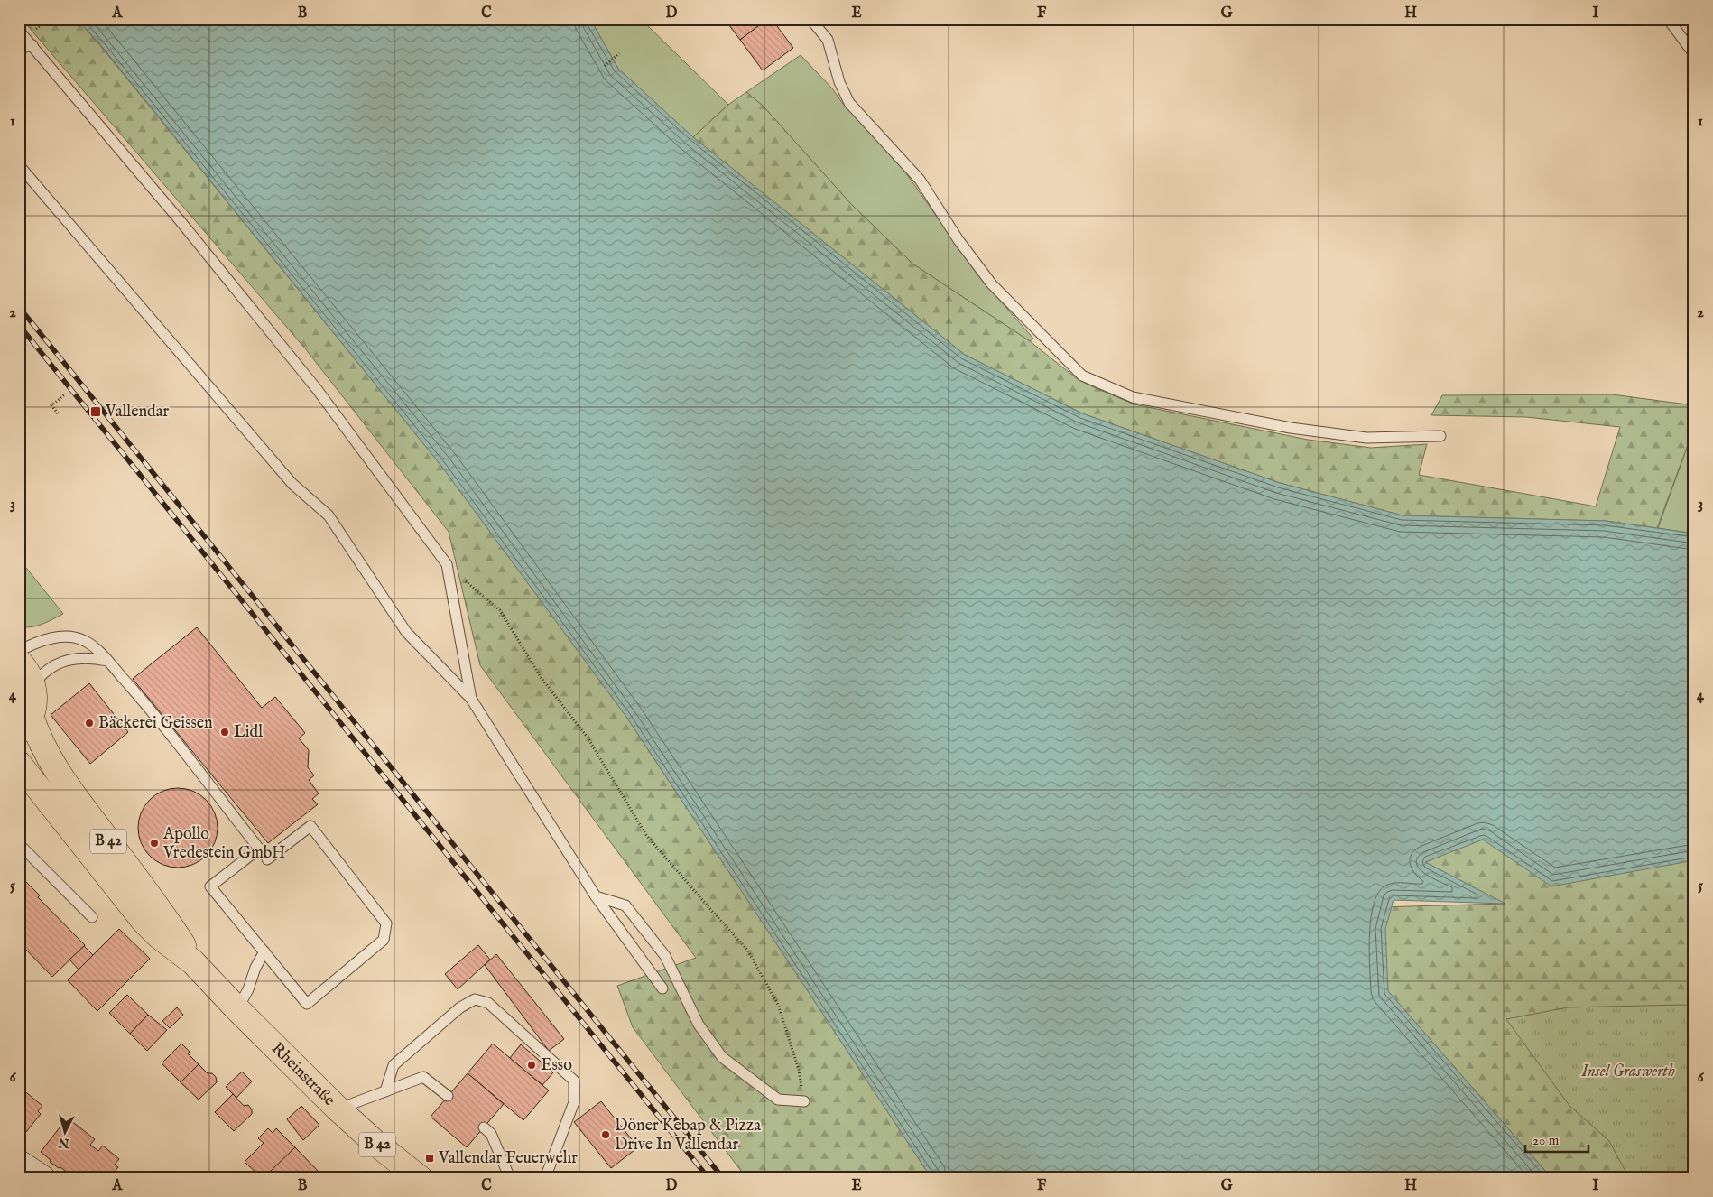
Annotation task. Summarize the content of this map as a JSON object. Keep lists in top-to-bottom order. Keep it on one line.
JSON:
{"streets":{"main road":["B 42","Rheinstraße"]},"parks":["Insel Graswerth"],"places":{"transit":["Vallendar","Vallendar Feuerwehr"],"other":["Bäckerei Geissen","Lidl","Apollo Vredestein GmbH","Esso","Döner Kebap & Pizza Drive In Vallendar"]},"scale_bar":"20 m","north":"bottom","grid":{"columns":["A","B","C","D","E","F","G","H","I"],"rows":["1","2","3","4","5","6"]}}
